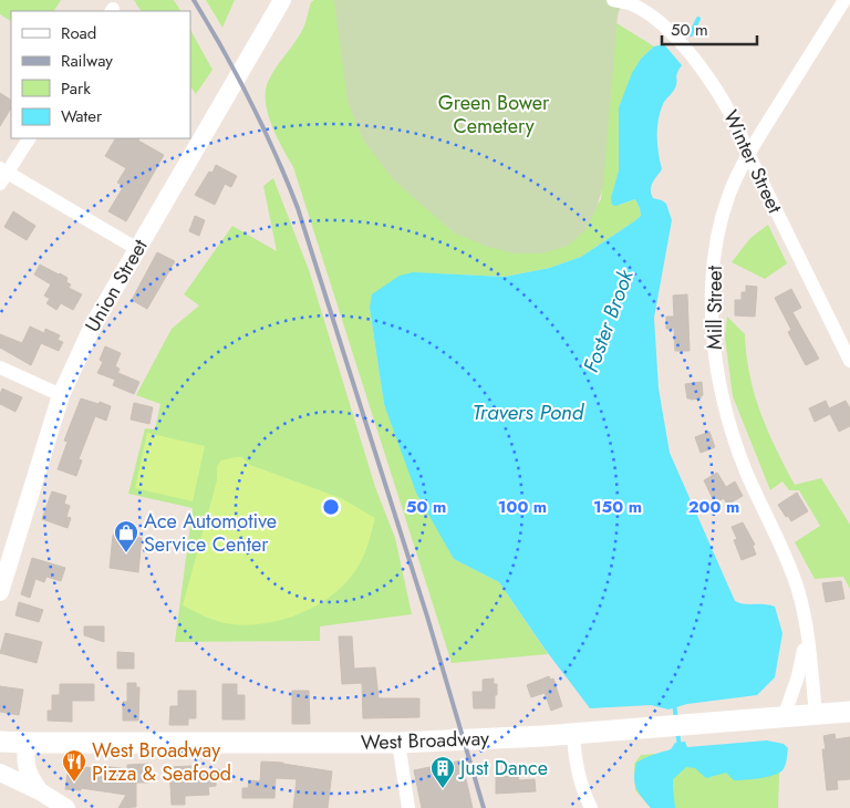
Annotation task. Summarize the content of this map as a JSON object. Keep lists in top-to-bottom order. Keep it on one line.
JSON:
{"streets":{"main road":["West Broadway"],"street":["Winter Street","Union Street","Mill Street"]},"crossings":[["Winter Street","Mill Street"],["Mill Street","West Broadway"]],"water":["Foster Brook","Travers Pond"],"parks":["Green Bower Cemetery"],"places":{"shop":["Ace Automotive Service Center"],"restaurant":["West Broadway Pizza & Seafood"],"building":["Just Dance"]},"legend":["Road","Railway","Park","Water"],"scale_bar":"50 m","rings":["50 m","100 m","150 m","200 m"]}
